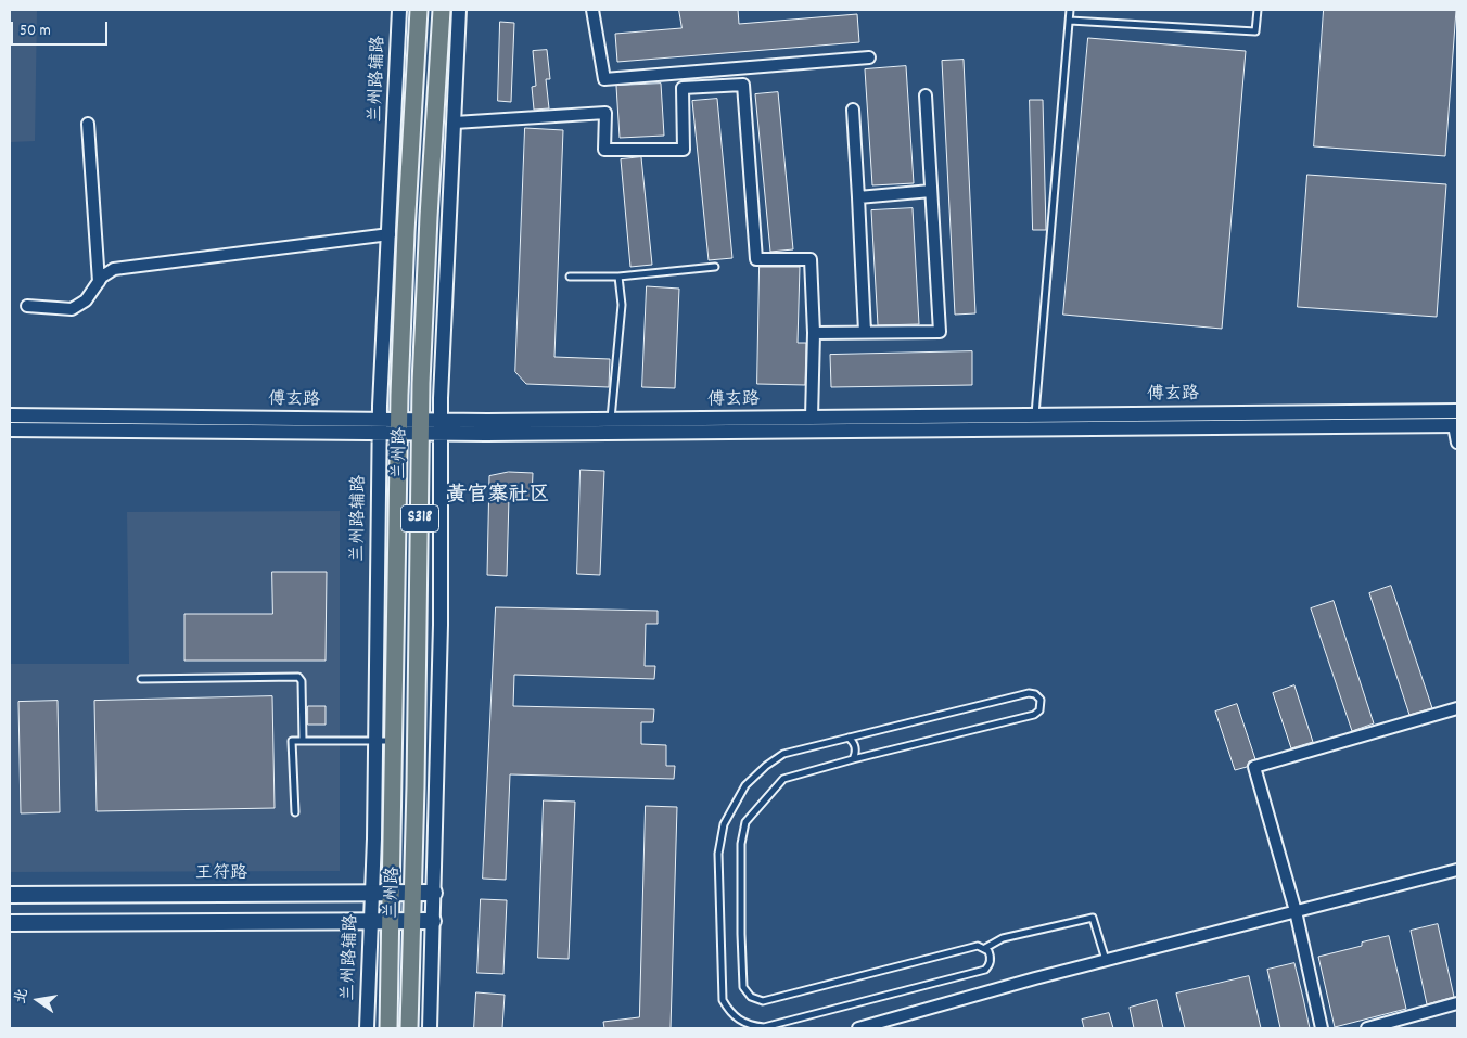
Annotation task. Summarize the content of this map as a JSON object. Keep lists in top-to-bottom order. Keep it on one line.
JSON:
{"streets":{"main road":["兰州路","S318","王符路"],"street":["兰州路辅路","傅玄路"]},"crossings":[["兰州路辅路","傅玄路"],["兰州路辅路","王符路"],["傅玄路","兰州路"],["兰州路","王符路"]],"districts":["黄官寨社区"],"scale_bar":"50 m","north":"left"}
